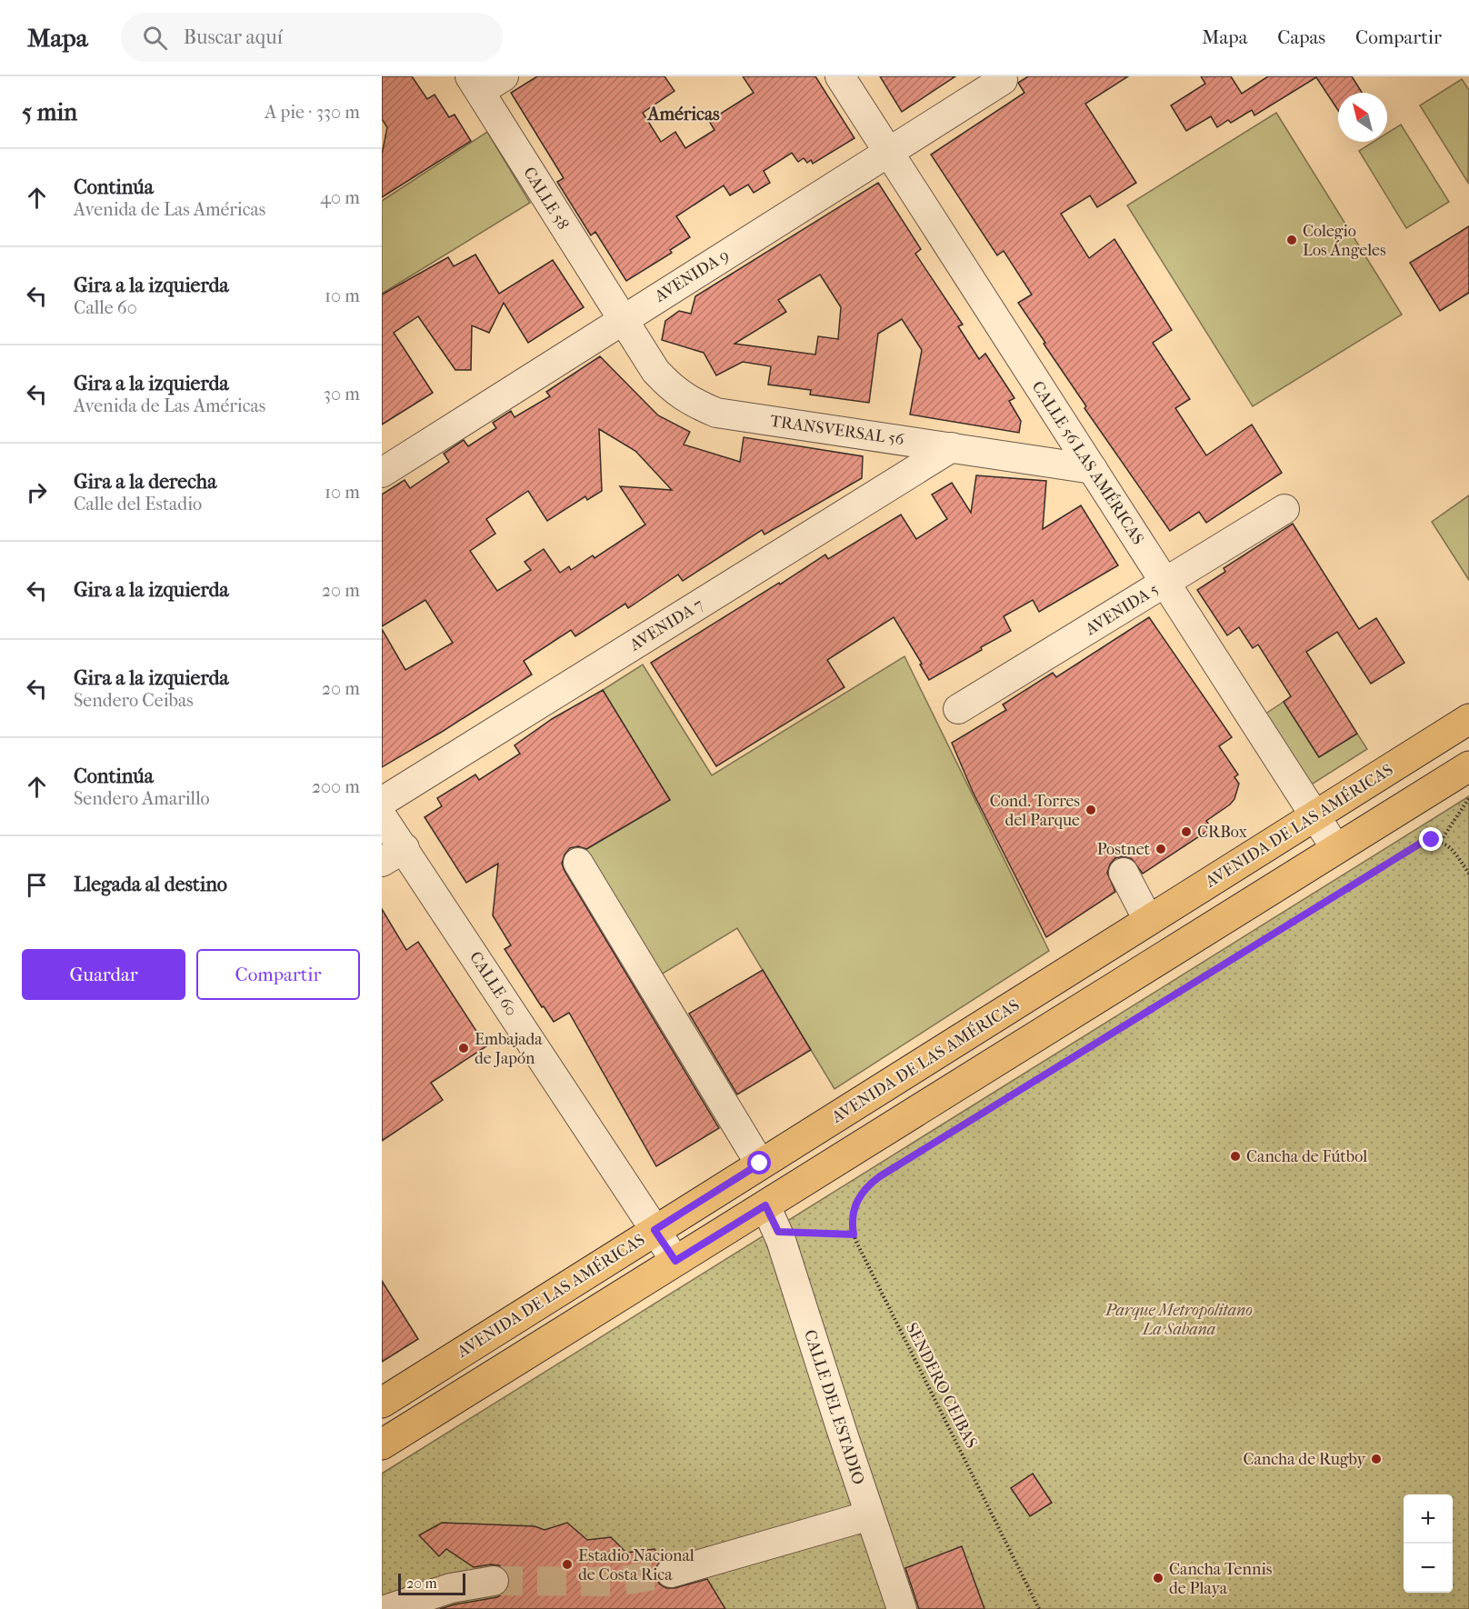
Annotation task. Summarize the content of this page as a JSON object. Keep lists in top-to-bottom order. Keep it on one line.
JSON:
{"streets":{"main road":["AVENIDA DE LAS AMÉRICAS"],"street":["CALLE 58","AVENIDA 9","TRANSVERSAL 56","CALLE 56 LAS AMÉRICAS","AVENIDA 5","AVENIDA 7","CALLE 60","CALLE DEL ESTADIO"],"path":["SENDERO CEIBAS"]},"crossings":[["CALLE 58","AVENIDA 9"],["CALLE 58","TRANSVERSAL 56"],["AVENIDA 9","TRANSVERSAL 56"],["AVENIDA 9","CALLE 56 LAS AMÉRICAS"],["TRANSVERSAL 56","CALLE 56 LAS AMÉRICAS"],["TRANSVERSAL 56","AVENIDA 7"],["CALLE 56 LAS AMÉRICAS","AVENIDA 5"],["CALLE 56 LAS AMÉRICAS","AVENIDA DE LAS AMÉRICAS"],["AVENIDA DE LAS AMÉRICAS","CALLE 60"]],"districts":["Américas"],"parks":["Parque Metropolitano La Sabana"],"places":["Colegio Los Ángeles","Cond. Torres del Parque","CRBox","Postnet","Embajada de Japón","Cancha de Fútbol","Cancha de Rugby","Estadio Nacional de Costa Rica","Cancha Tennis de Playa"],"scale_bar":"20 m","north":"top left","page":{"header":"Mapa","search":"Buscar aquí","nav":["Mapa","Capas","Compartir"],"heading":["5 min","A pie · 330 m"],"list":[["Continúa","Avenida de Las Américas","40 m"],["Gira a la izquierda","Calle 60","10 m"],["Gira a la izquierda","Avenida de Las Américas","30 m"],["Gira a la derecha","Calle del Estadio","10 m"],["Gira a la izquierda","20 m"],["Gira a la izquierda","Sendero Ceibas","20 m"],["Continúa","Sendero Amarillo","200 m"],"Llegada al destino"],"buttons":["Guardar","Compartir"],"map_buttons":["+","−"],"scale":"20 m"}}
